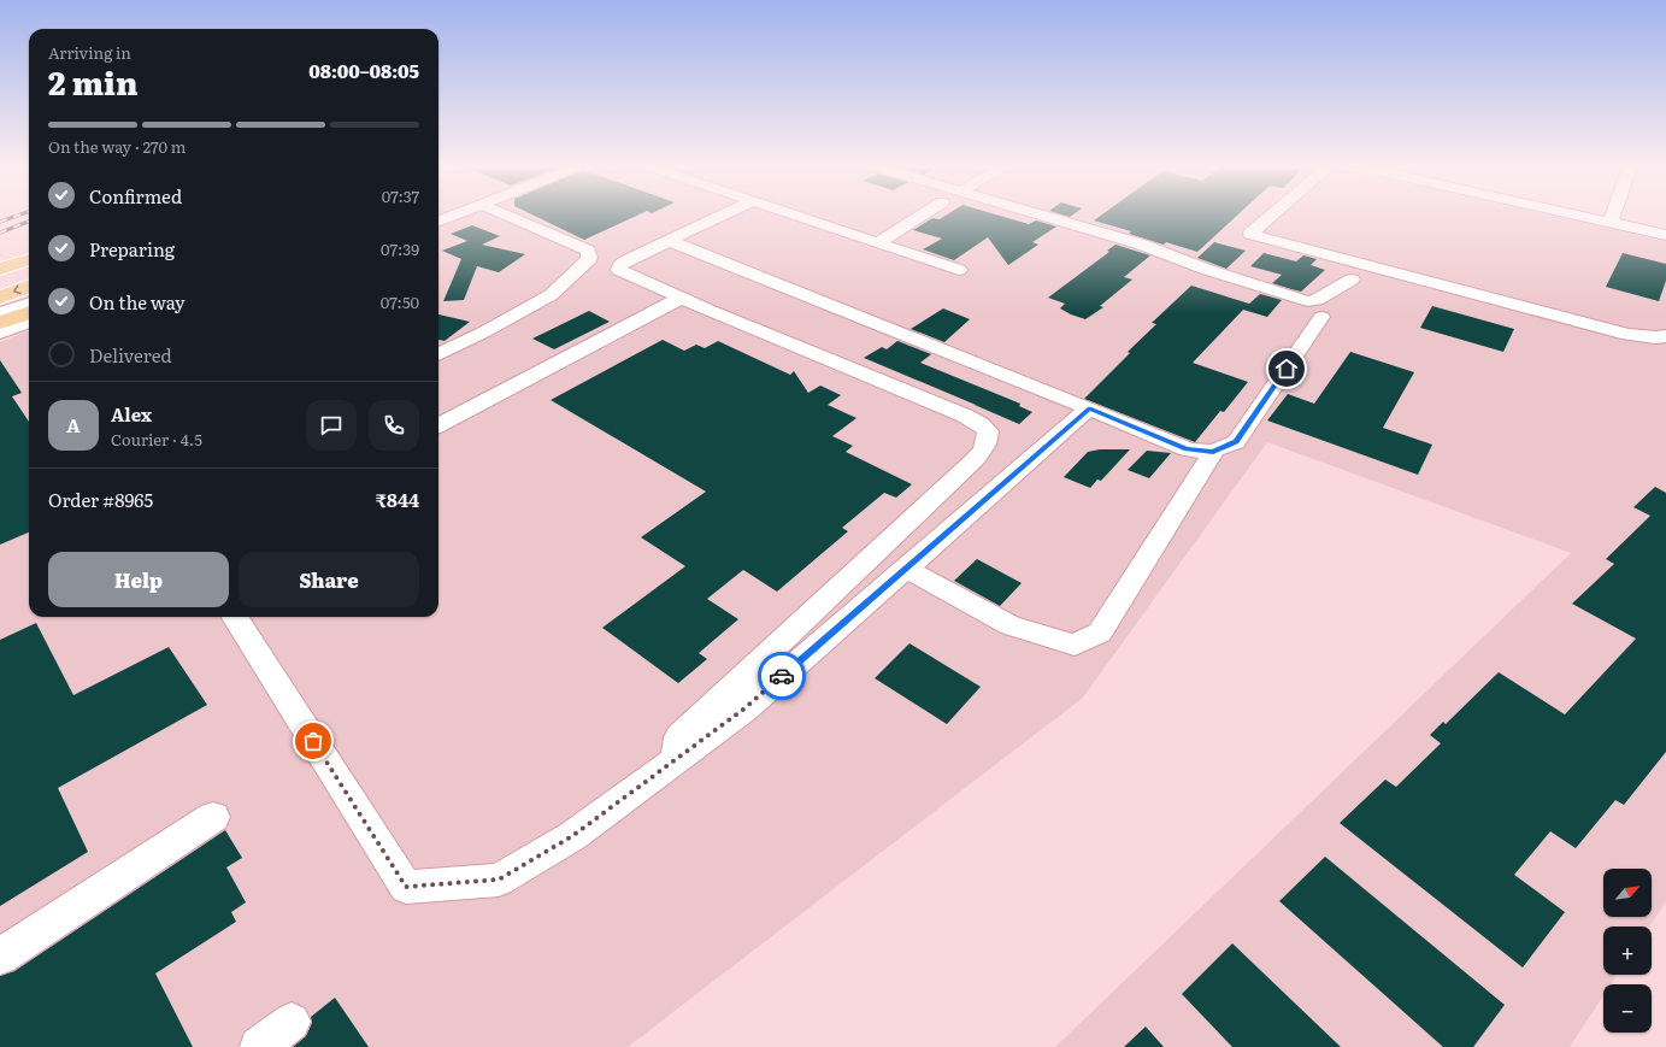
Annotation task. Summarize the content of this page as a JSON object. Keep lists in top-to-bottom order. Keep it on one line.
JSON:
{"north":"top right","page":{"heading":["2 min","Arriving in","08:00–08:05"],"panel":["Alex","Courier · 4.5","Order #8965","₹844"],"bar":"On the way · 270 m","list":[["Confirmed","07:37"],["Preparing","07:39"],["On the way","07:50"],"Delivered"],"round":"A","buttons":["Help","Share"],"map_buttons":["+","−"]}}
